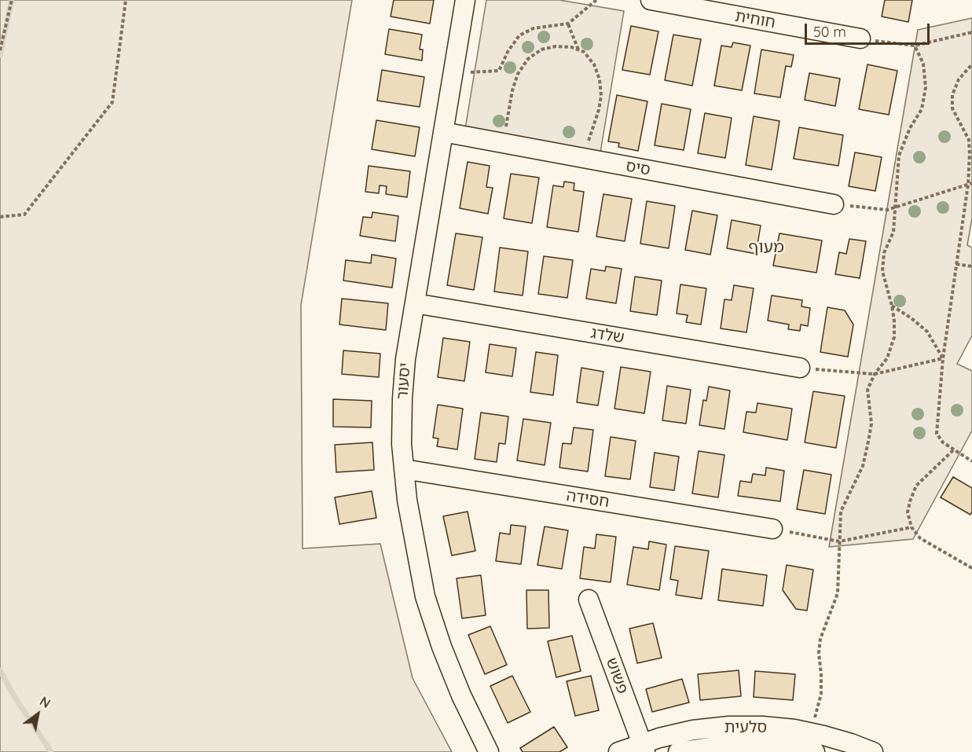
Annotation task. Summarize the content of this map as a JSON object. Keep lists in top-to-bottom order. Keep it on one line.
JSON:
{"streets":{"street":["חוחית","סיס","שלדג","יסעור","חסידה","פשוש","סלעית"]},"crossings":[["סיס","יסעור"],["שלדג","יסעור"],["יסעור","חסידה"],["פשוש","סלעית"]],"districts":["מעוף"],"scale_bar":"50 m","north":"top right"}
